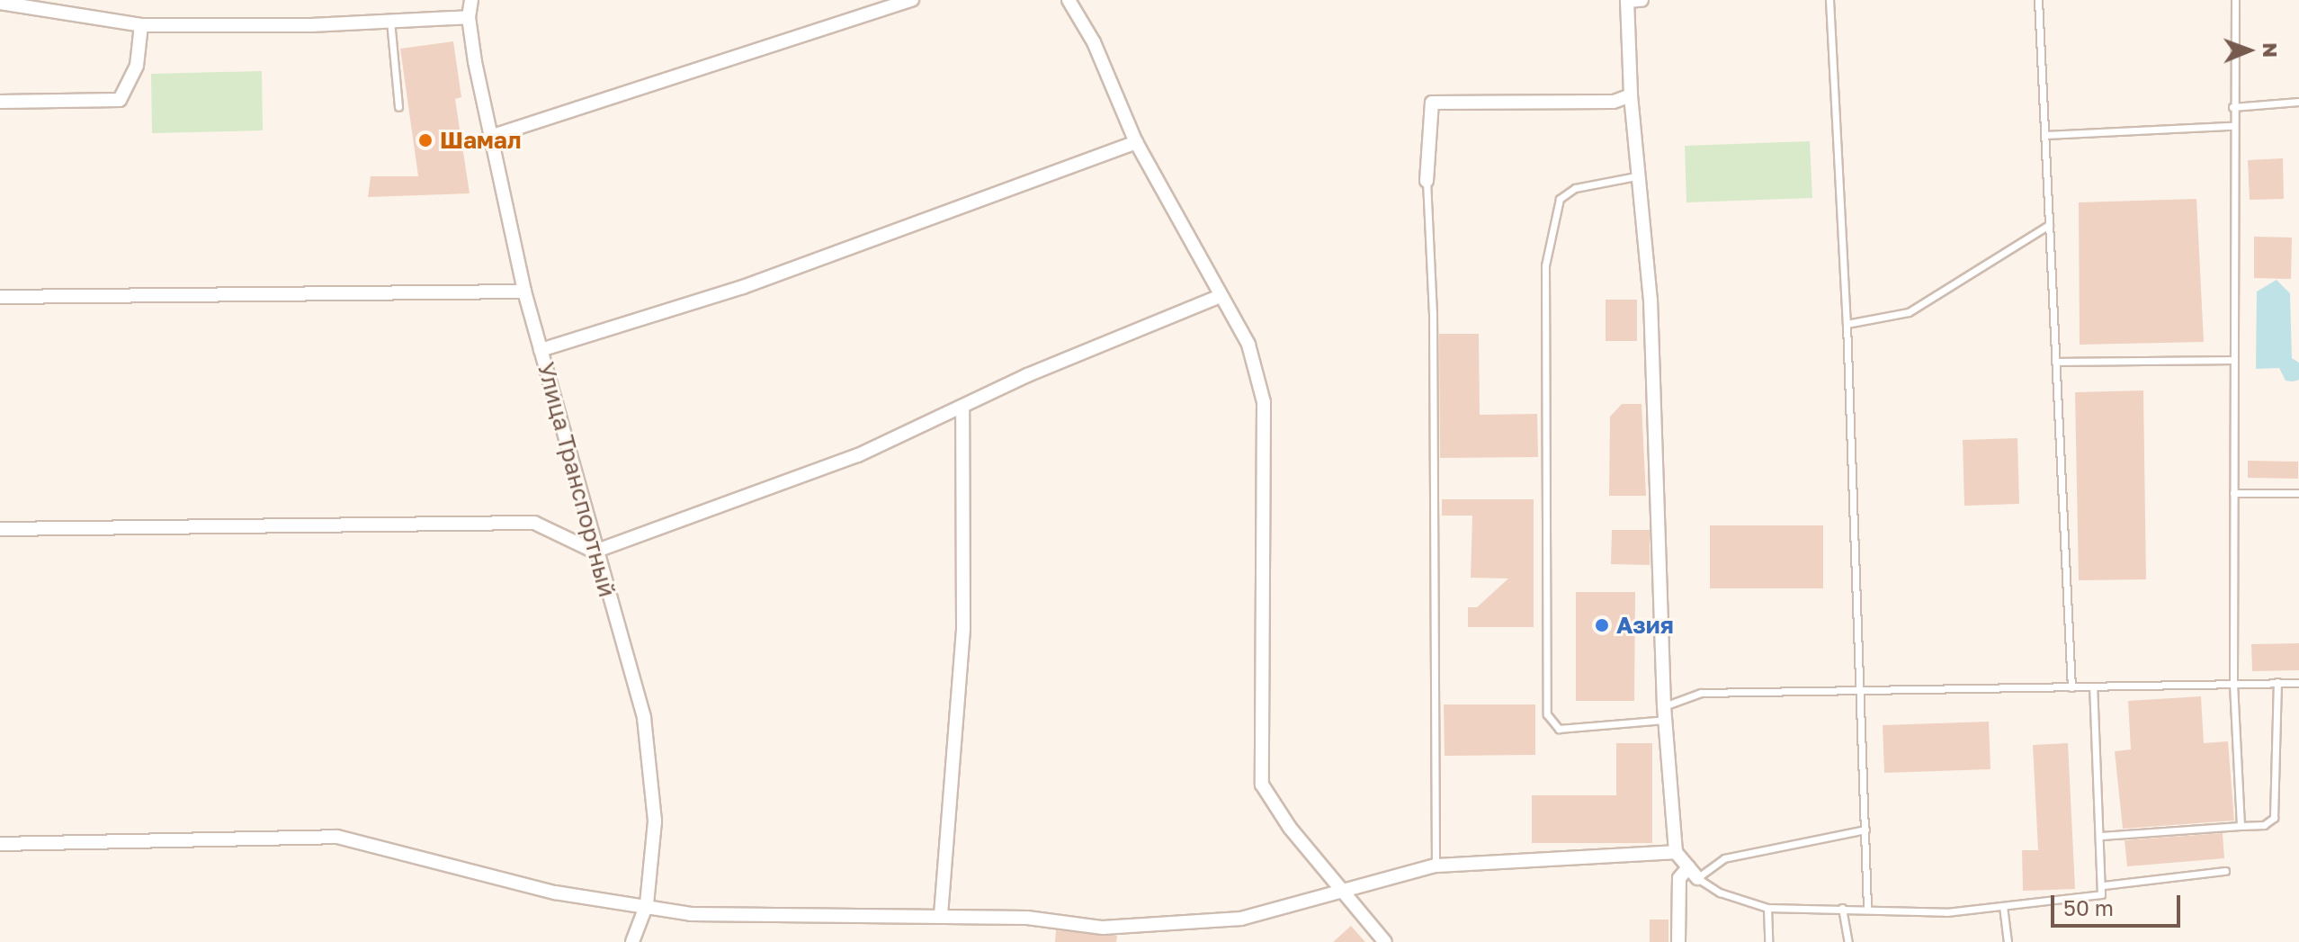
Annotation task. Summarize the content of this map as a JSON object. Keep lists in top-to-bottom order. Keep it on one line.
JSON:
{"streets":{"street":["Улица Транспортный"]},"places":["Шамал","Азия"],"scale_bar":"50 m","north":"right"}
